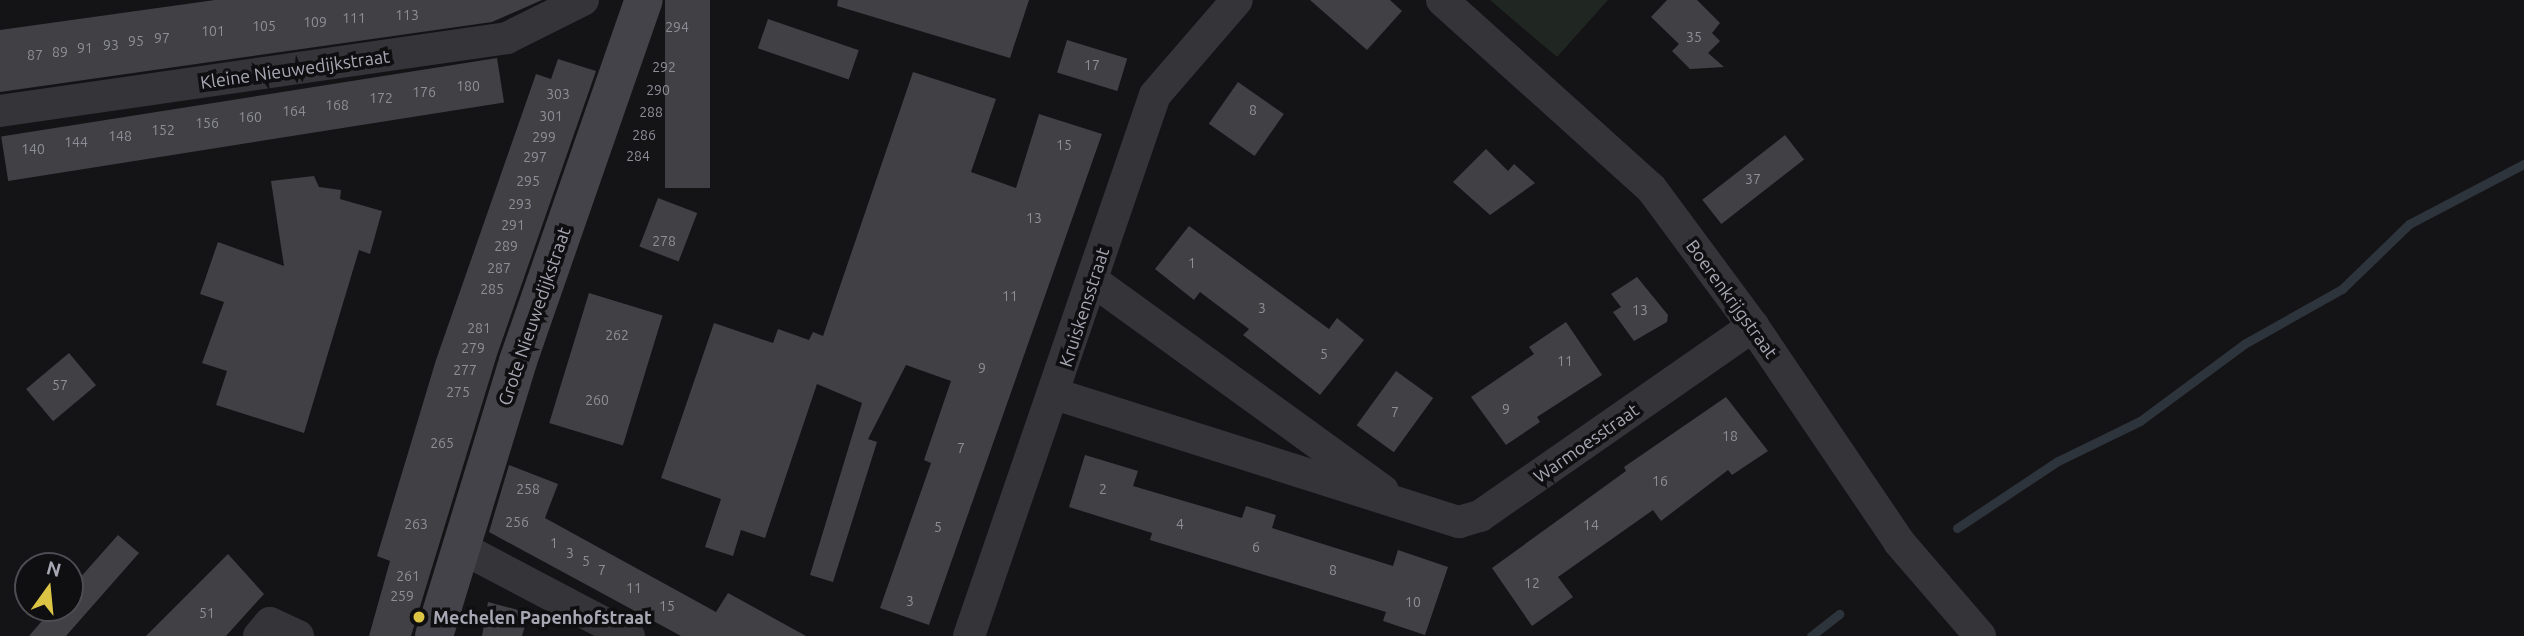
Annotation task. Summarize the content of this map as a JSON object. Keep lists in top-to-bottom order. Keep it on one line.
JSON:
{"streets":{"main road":["Grote Nieuwedijkstraat"],"street":["Kleine Nieuwedijkstraat","Boerenkrijgstraat","Kruiskensstraat","Warmoesstraat"]},"crossings":[["Boerenkrijgstraat","Warmoesstraat"],["Kruiskensstraat","Warmoesstraat"]],"places":["Mechelen Papenhofstraat"],"house_numbers":["113","111","109","105","294","101","35","97","95","93","91","89","87","17","292","180","290","176","303","172","168","8","164","288","301","160","156","152","286","148","299","144","15","140","284","297","37","295","293","13","291","278","289","1","287","285","11","3","13","281","262","279","5","11","9","277","57","275","260","9","7","18","265","7","16","258","2","256","263","4","14","5","1","6","3","5","7","8","261","12","11","259","3","10","15","51"],"north":"top"}
